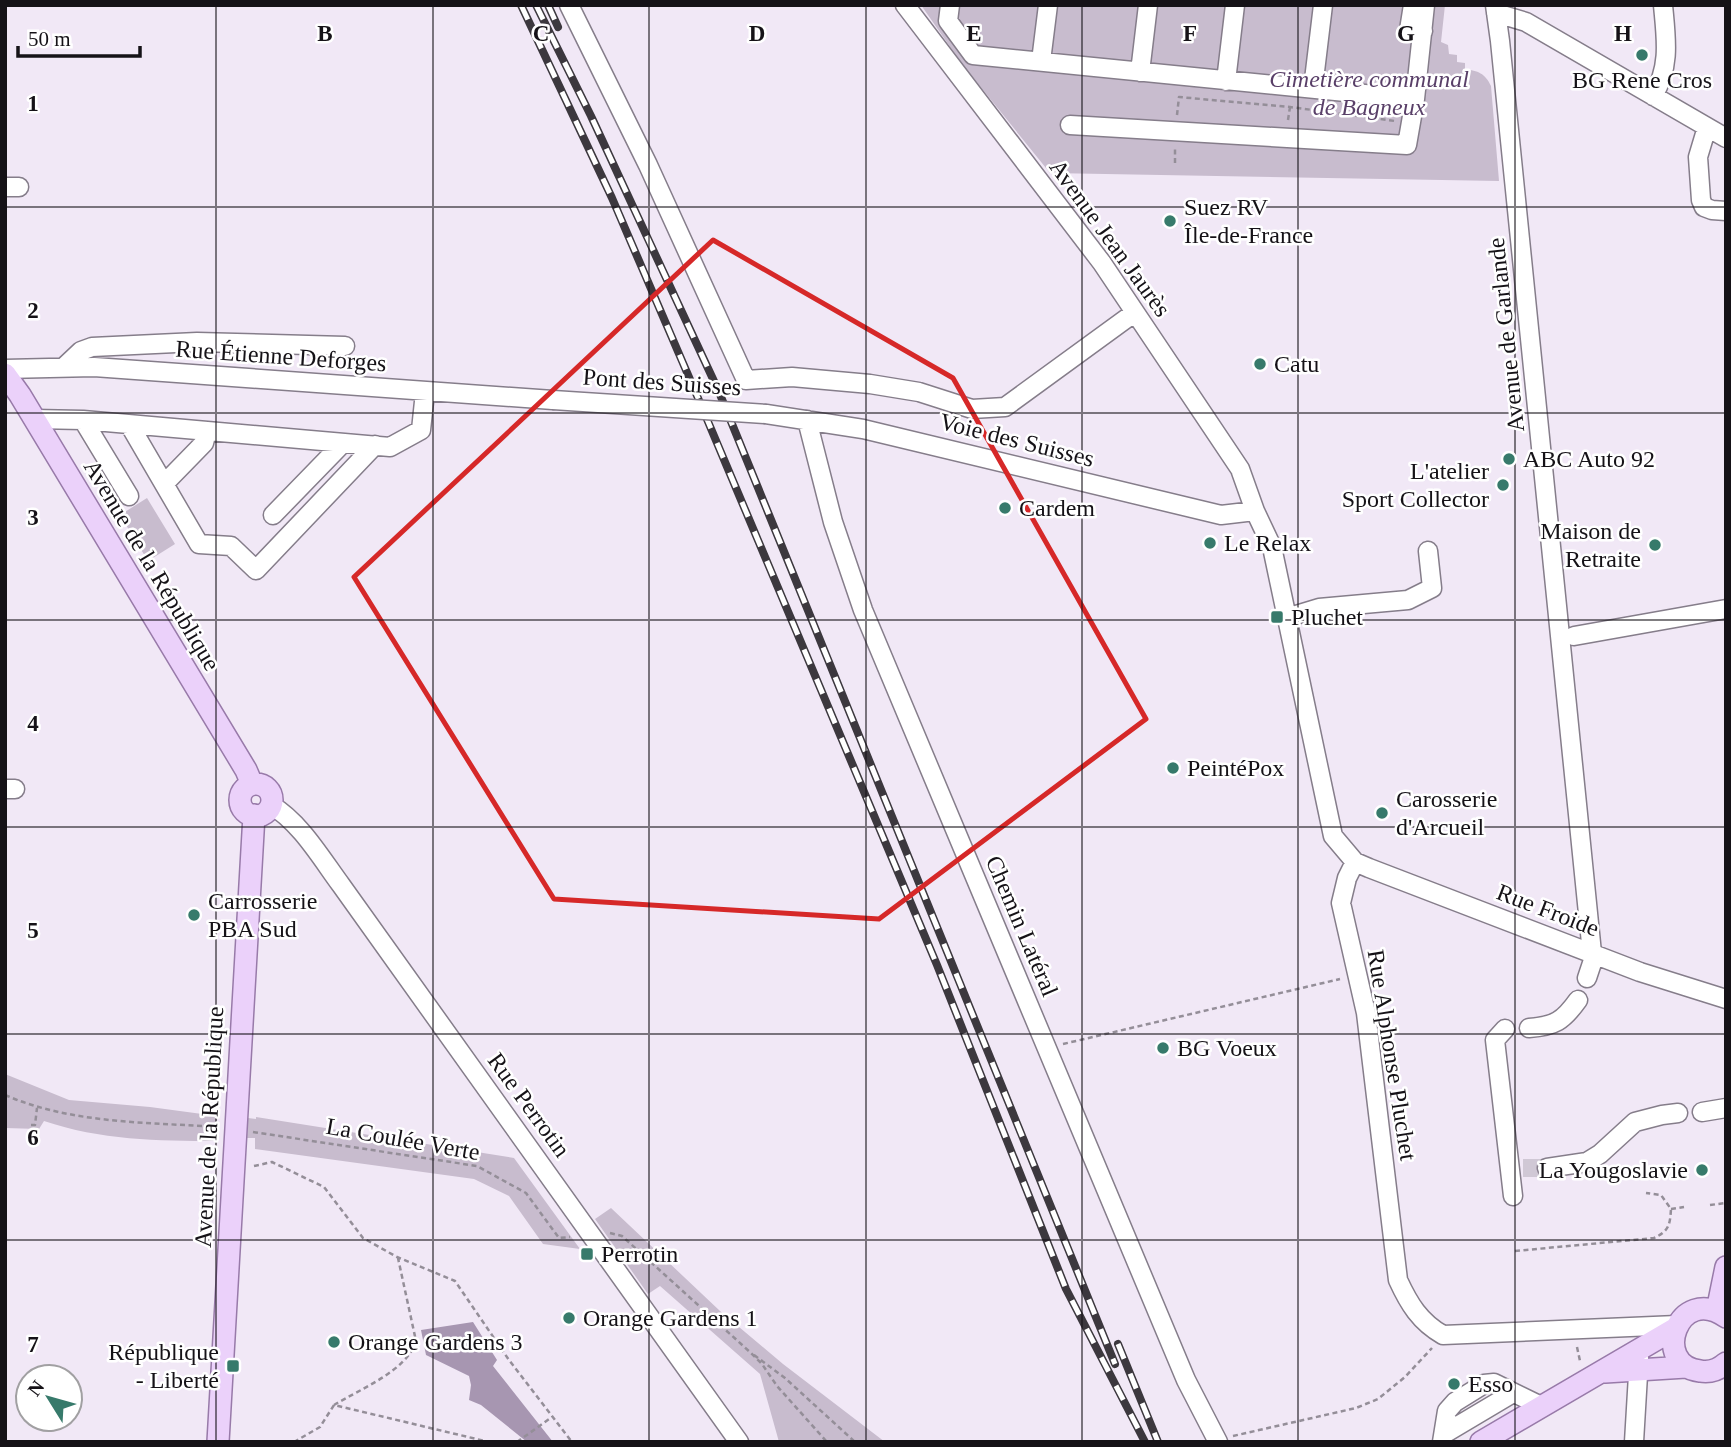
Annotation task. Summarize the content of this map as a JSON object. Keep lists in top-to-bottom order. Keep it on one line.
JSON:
{"streets":{"main road":["Avenue de la République"],"street":["Avenue Jean Jaurès","Avenue de Garlande","Rue Étienne Deforges","Pont des Suisses","Voie des Suisses","Rue Froide","Chemin Latéral","Rue Alphonse Pluchet","Rue Perrotin"],"path":["La Coulée Verte"]},"crossings":[["Avenue Jean Jaurès","Voie des Suisses"],["Avenue de Garlande","Rue Froide"],["Rue Étienne Deforges","Pont des Suisses"],["Rue Étienne Deforges","Avenue de la République"],["Pont des Suisses","Voie des Suisses"],["Voie des Suisses","Chemin Latéral"],["Avenue de la République","Rue Perrotin"],["Rue Froide","Rue Alphonse Pluchet"]],"parks":["Cimetière communal de Bagneux"],"places":{"other":["BG Rene Cros","Suez RV Île-de-France","Catu","ABC Auto 92","L'atelier Sport Collector","Cardem","Le Relax","Maison de Retraite","PeintéPox","Carosserie d'Arcueil","Carrosserie PBA Sud","BG Voeux","La Yougoslavie","Orange Gardens 1","Orange Gardens 3","Esso"],"transit":["Pluchet","Perrotin","République - Liberté"]},"scale_bar":"50 m","north":"top left","grid":{"columns":["B","C","D","E","F","G","H"],"rows":["1","2","3","4","5","6","7"]}}
